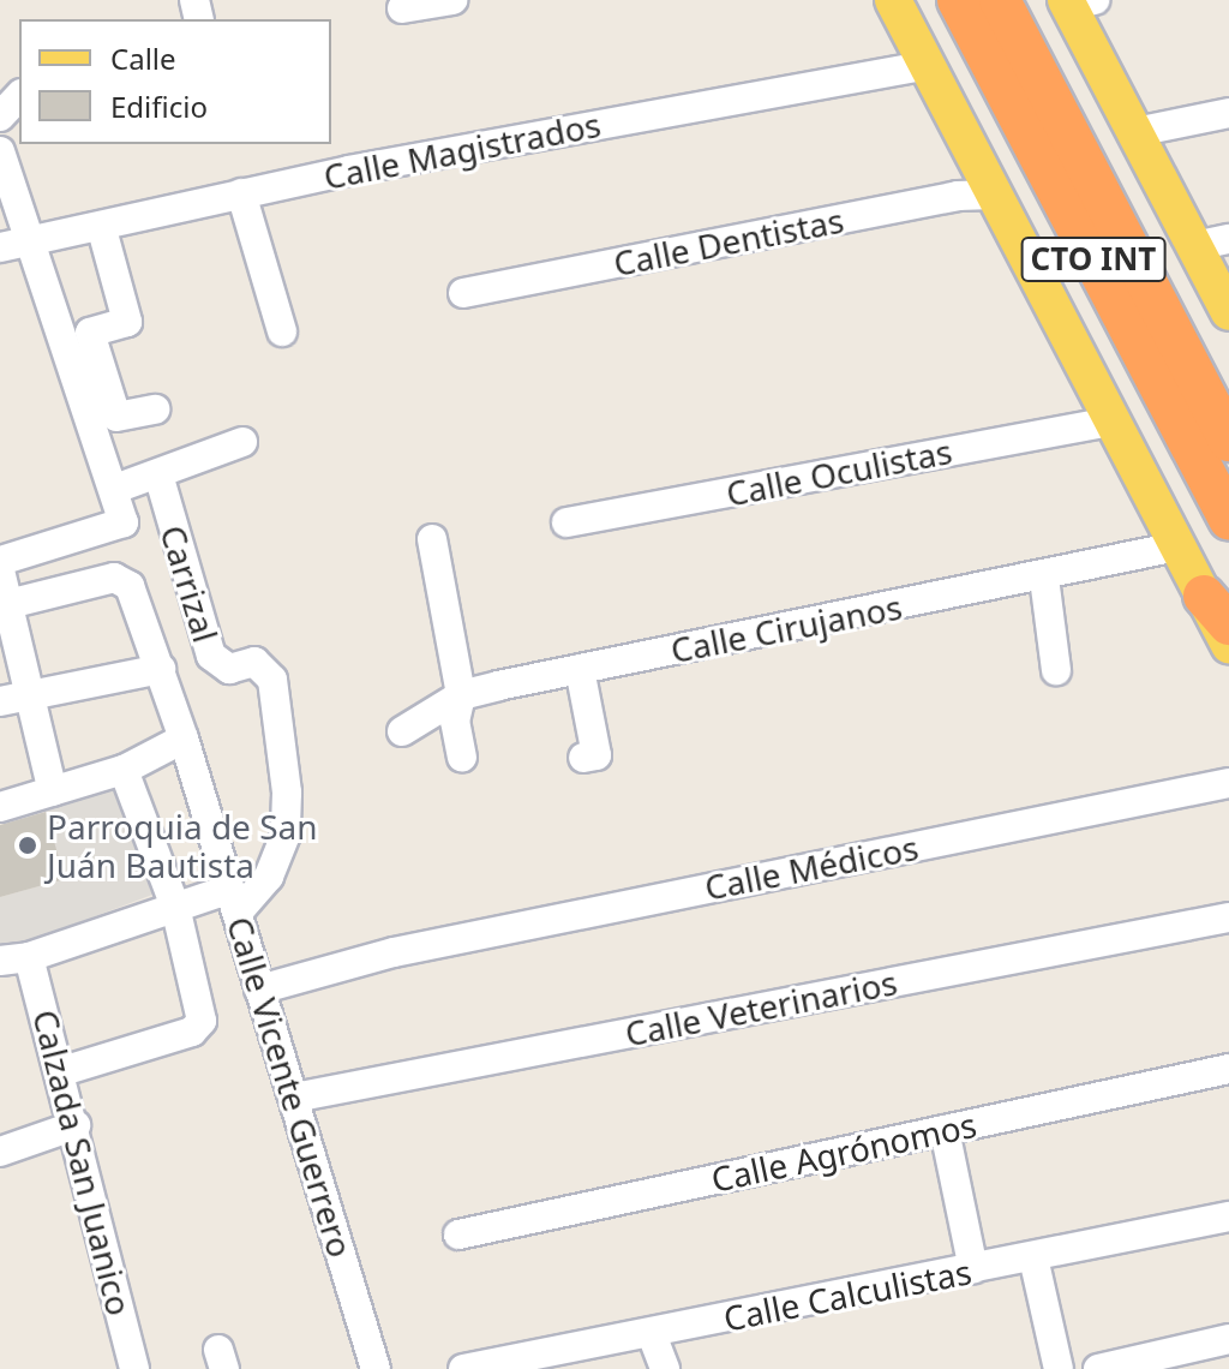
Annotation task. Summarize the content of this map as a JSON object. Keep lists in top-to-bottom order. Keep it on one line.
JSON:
{"streets":{"highway":["CTO INT"],"street":["Calle Magistrados","Calle Dentistas","Calle Oculistas","Carrizal","Calle Cirujanos","Calle Médicos","Calle Veterinarios","Calle Vicente Guerrero","Calle Agrónomos","Calzada San Juanico","Calle Calculistas"]},"crossings":[["Calle Magistrados","CTO INT"],["Calle Dentistas","CTO INT"],["CTO INT","Calle Oculistas"],["CTO INT","Calle Cirujanos"],["Carrizal","Calle Vicente Guerrero"],["Calle Médicos","Calle Vicente Guerrero"],["Calle Veterinarios","Calle Vicente Guerrero"]],"places":["Parroquia de San Juán Bautista"],"legend":["Calle","Edificio"]}
